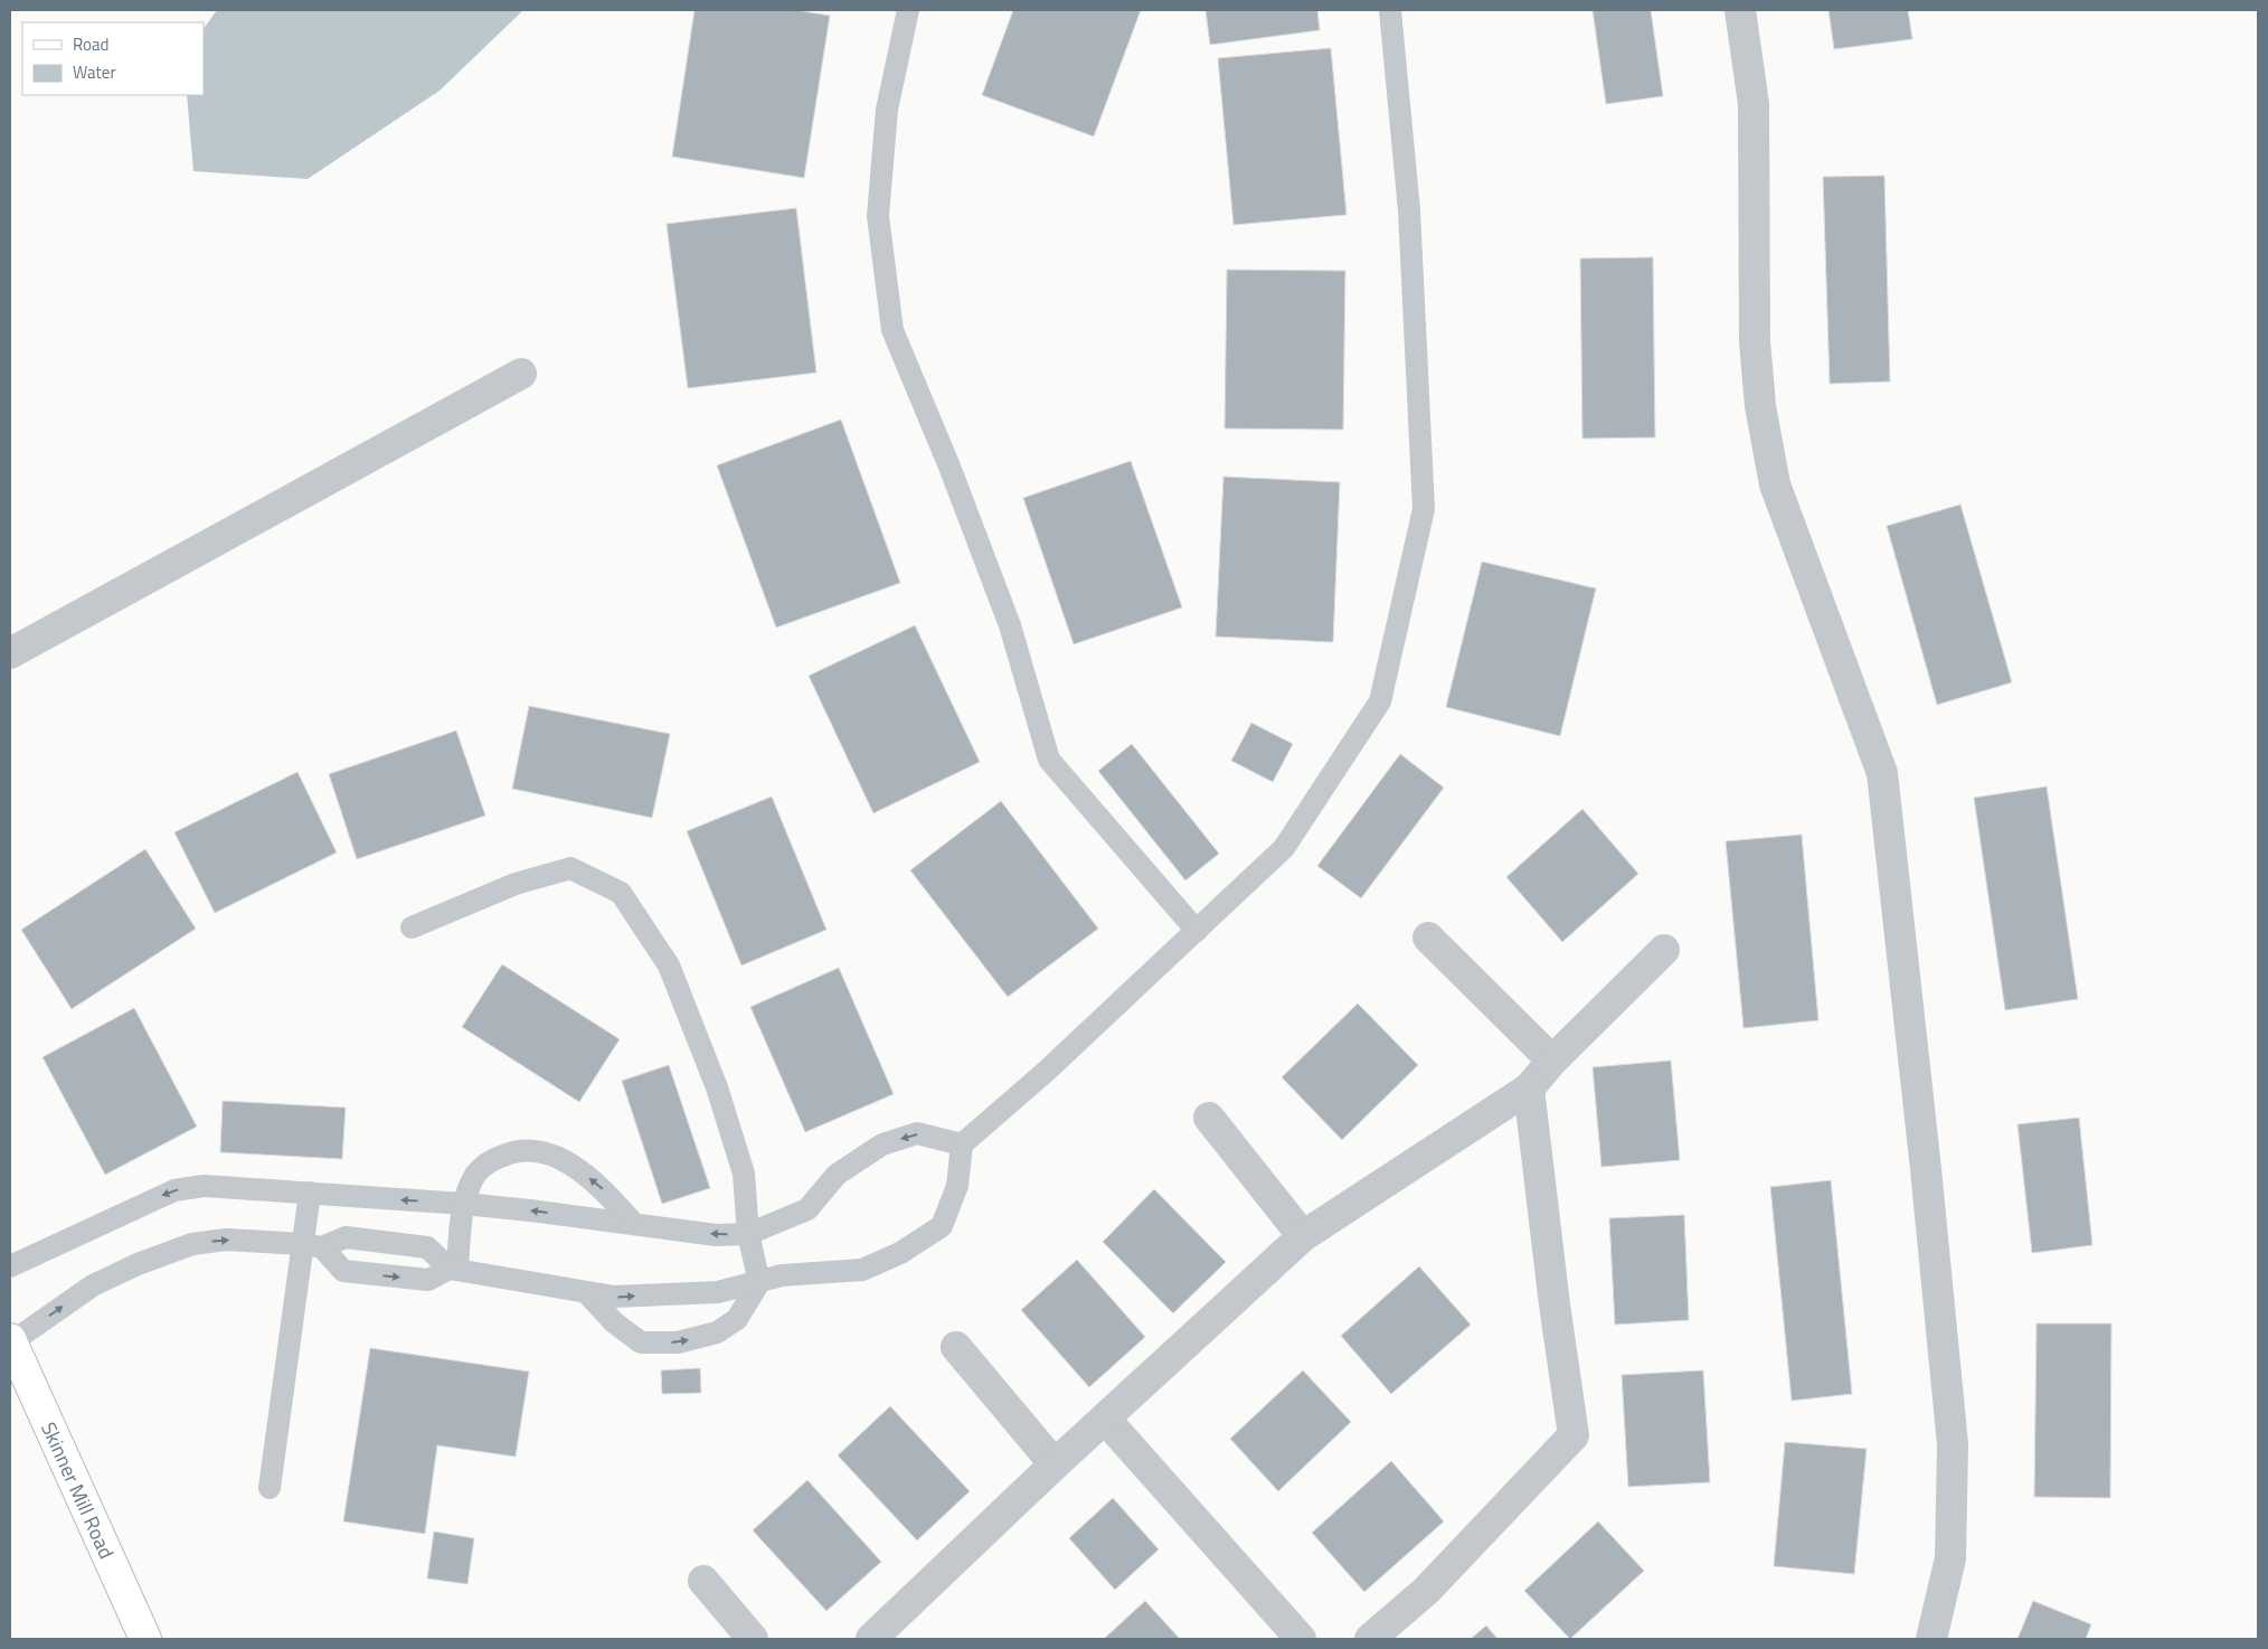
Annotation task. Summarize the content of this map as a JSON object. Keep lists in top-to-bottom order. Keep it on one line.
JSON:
{"streets":{"street":["Skinner Mill Road"]},"legend":["Road","Water"]}
